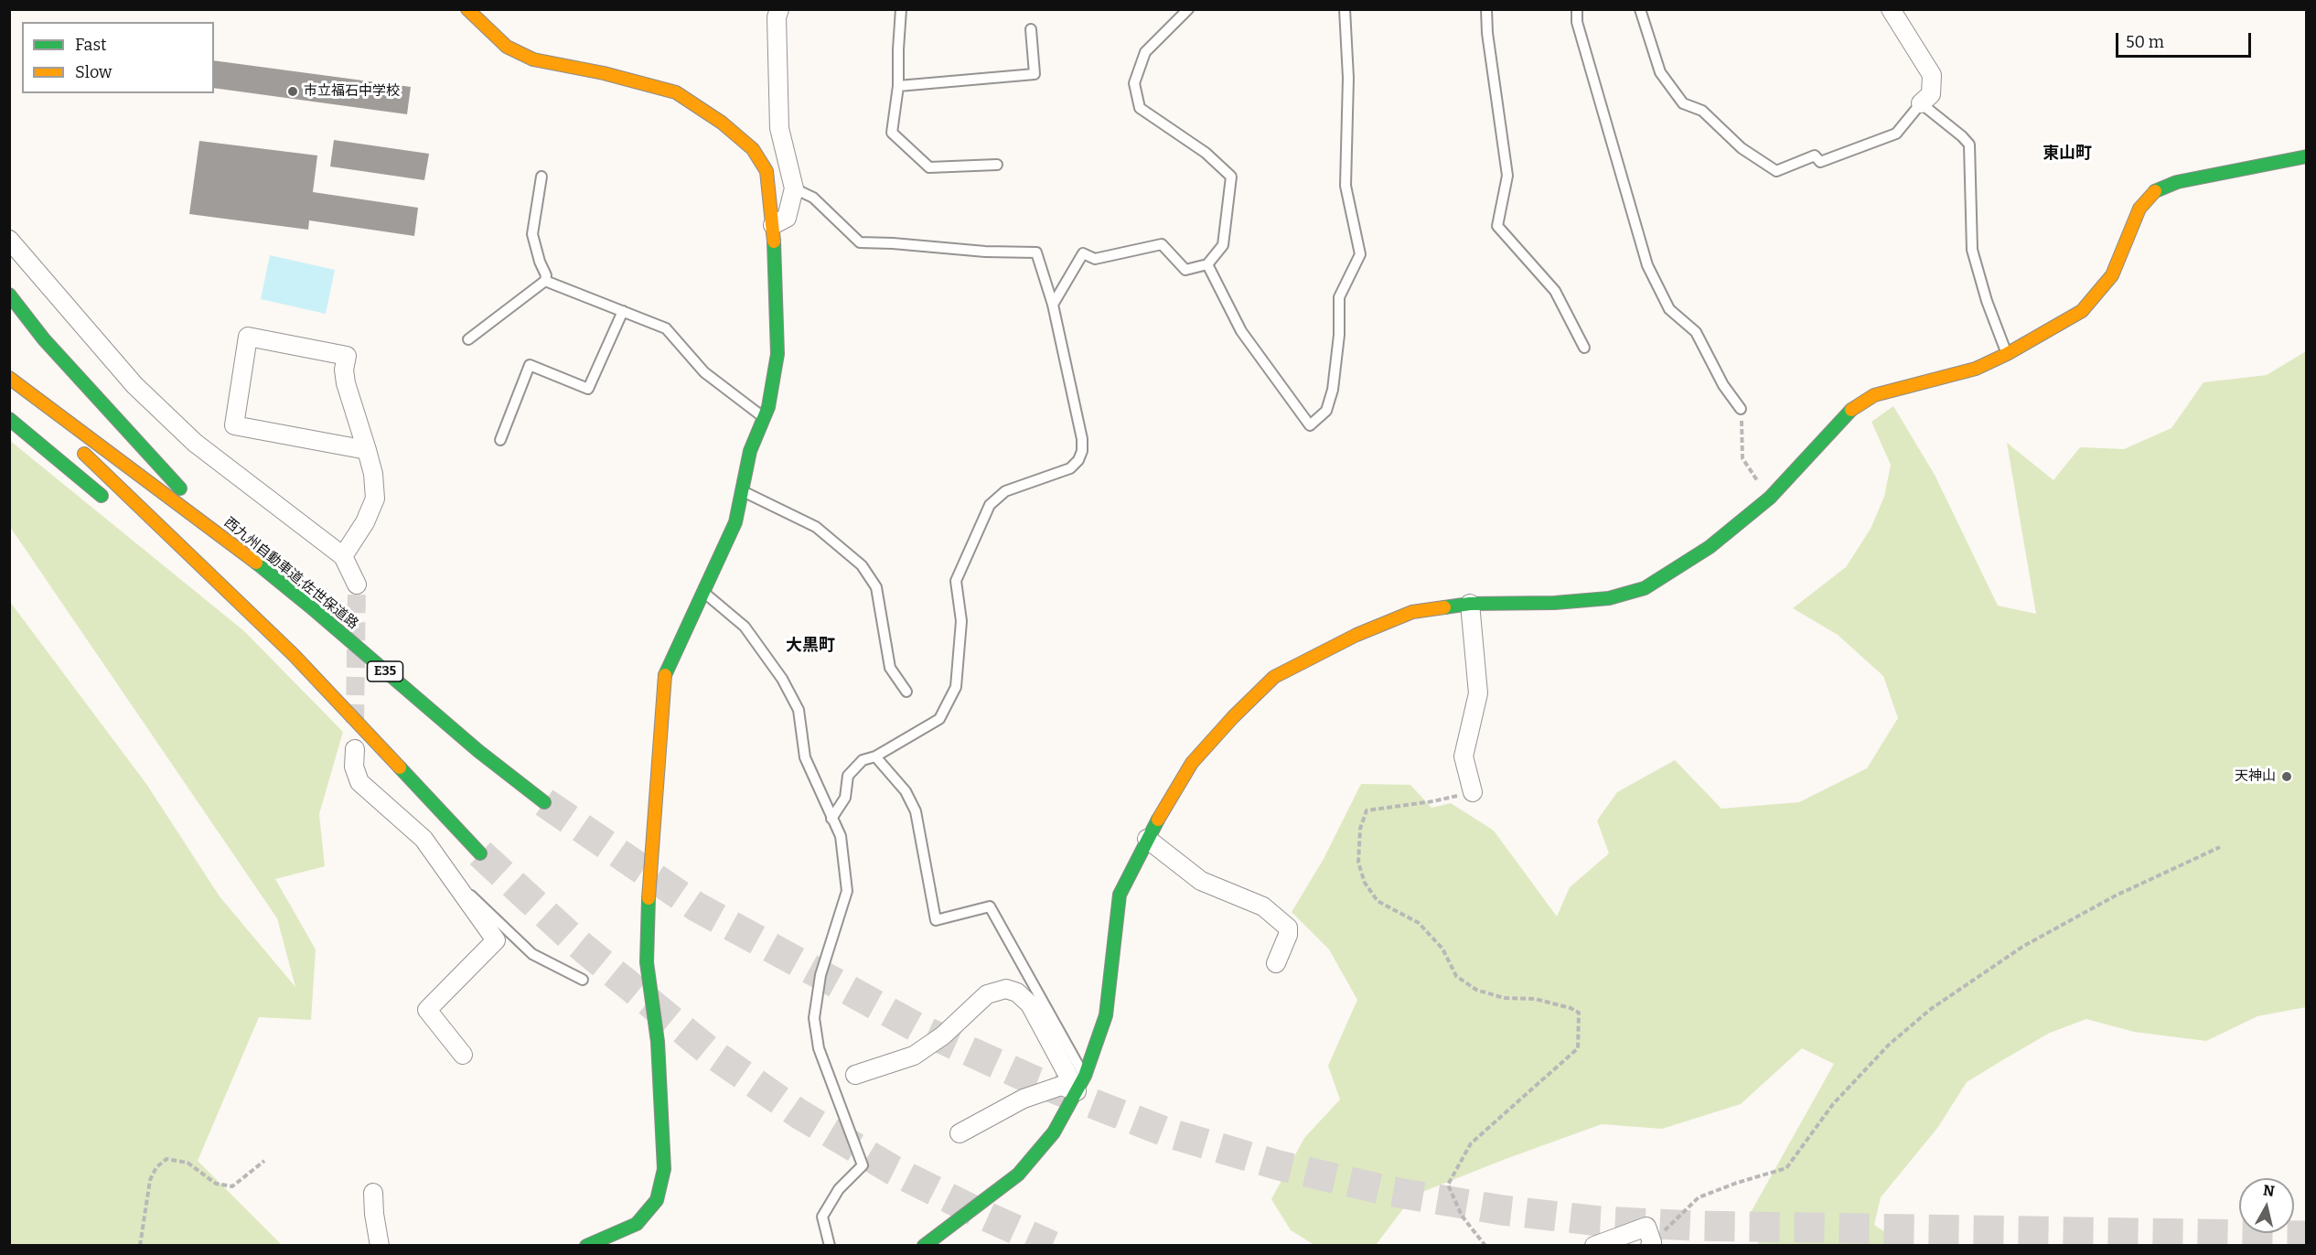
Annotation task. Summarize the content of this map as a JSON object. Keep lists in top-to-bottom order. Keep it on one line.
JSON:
{"streets":{"main road":["西九州自動車道;佐世保道路","E35"]},"districts":["東山町","大黒町"],"places":["市立福石中学校","天神山"],"legend":["Fast","Slow"],"scale_bar":"50 m","north":"top"}
